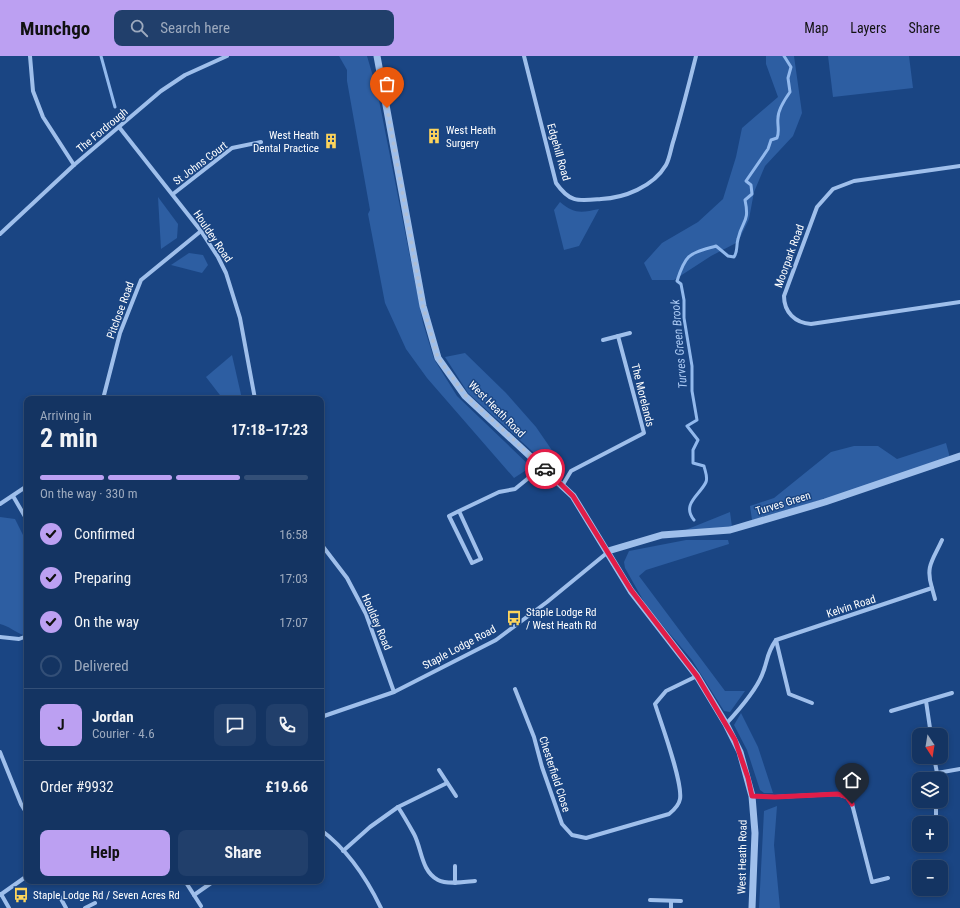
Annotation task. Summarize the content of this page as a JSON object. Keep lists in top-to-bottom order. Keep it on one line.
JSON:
{"streets":{"street":["The Fordrough","Edgehill Road","St Johns Court","Houldey Road","Moorpark Road","Pitclose Road","The Morelands","West Heath Road","Turves Green","Kelvin Road","Staple Lodge Road","Chesterfield Close"]},"crossings":[["The Fordrough","Houldey Road"],["St Johns Court","Houldey Road"],["Houldey Road","Pitclose Road"],["Houldey Road","Staple Lodge Road"],["The Morelands","West Heath Road"],["West Heath Road","Turves Green"],["West Heath Road","Staple Lodge Road"],["West Heath Road","Chesterfield Close"],["Turves Green","Staple Lodge Road"]],"water":["Turves Green Brook"],"places":{"building":["West Heath Surgery","West Heath Dental Practice"],"bus stop":["Staple Lodge Rd / West Heath Rd","Staple Lodge Rd / Seven Acres Rd"]},"north":"bottom","page":{"header":"Munchgo","search":"Search here","nav":["Map","Layers","Share"],"heading":["2 min","Arriving in","17:18–17:23"],"panel":["Jordan","Courier · 4.6","Order #9932","£19.66"],"bar":"On the way · 330 m","list":[["Confirmed","16:58"],["Preparing","17:03"],["On the way","17:07"],"Delivered"],"round":"J","map_buttons":["+","−"],"buttons":["Help","Share"]}}
